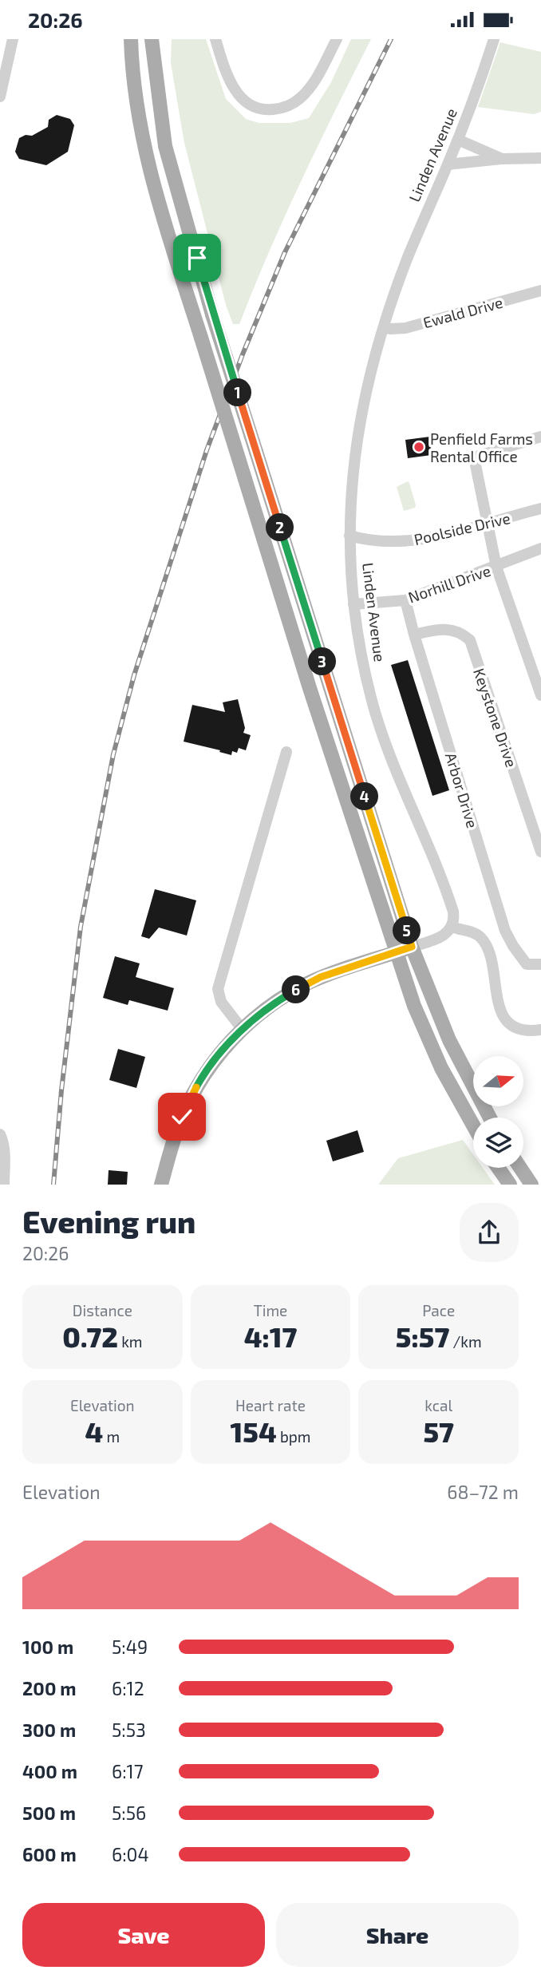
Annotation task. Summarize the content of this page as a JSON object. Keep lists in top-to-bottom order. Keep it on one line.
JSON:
{"streets":{"street":["Linden Avenue","Ewald Drive","Poolside Drive","Norhill Drive","Keystone Drive","Arbor Drive"]},"crossings":[["Linden Avenue","Ewald Drive"],["Linden Avenue","Poolside Drive"],["Linden Avenue","Norhill Drive"],["Norhill Drive","Arbor Drive"],["Keystone Drive","Arbor Drive"]],"places":["Penfield Farms Rental Office"],"north":"right","page":{"status":"20:26","pins":["1","2","3","4","5","6"],"heading":["Evening run","20:26"],"stats":[["Distance","0.72 km"],["Time","4:17"],["Pace","5:57 /km"],["Elevation","4 m"],["Heart rate","154 bpm"],["kcal","57"]],"chart":["Elevation","68–72 m"],"list":[{"name":"100 m","note":"5:49"},{"name":"200 m","note":"6:12"},{"name":"300 m","note":"5:53"},{"name":"400 m","note":"6:17"},{"name":"500 m","note":"5:56"},{"name":"600 m","note":"6:04"}],"buttons":["Save","Share"]}}
